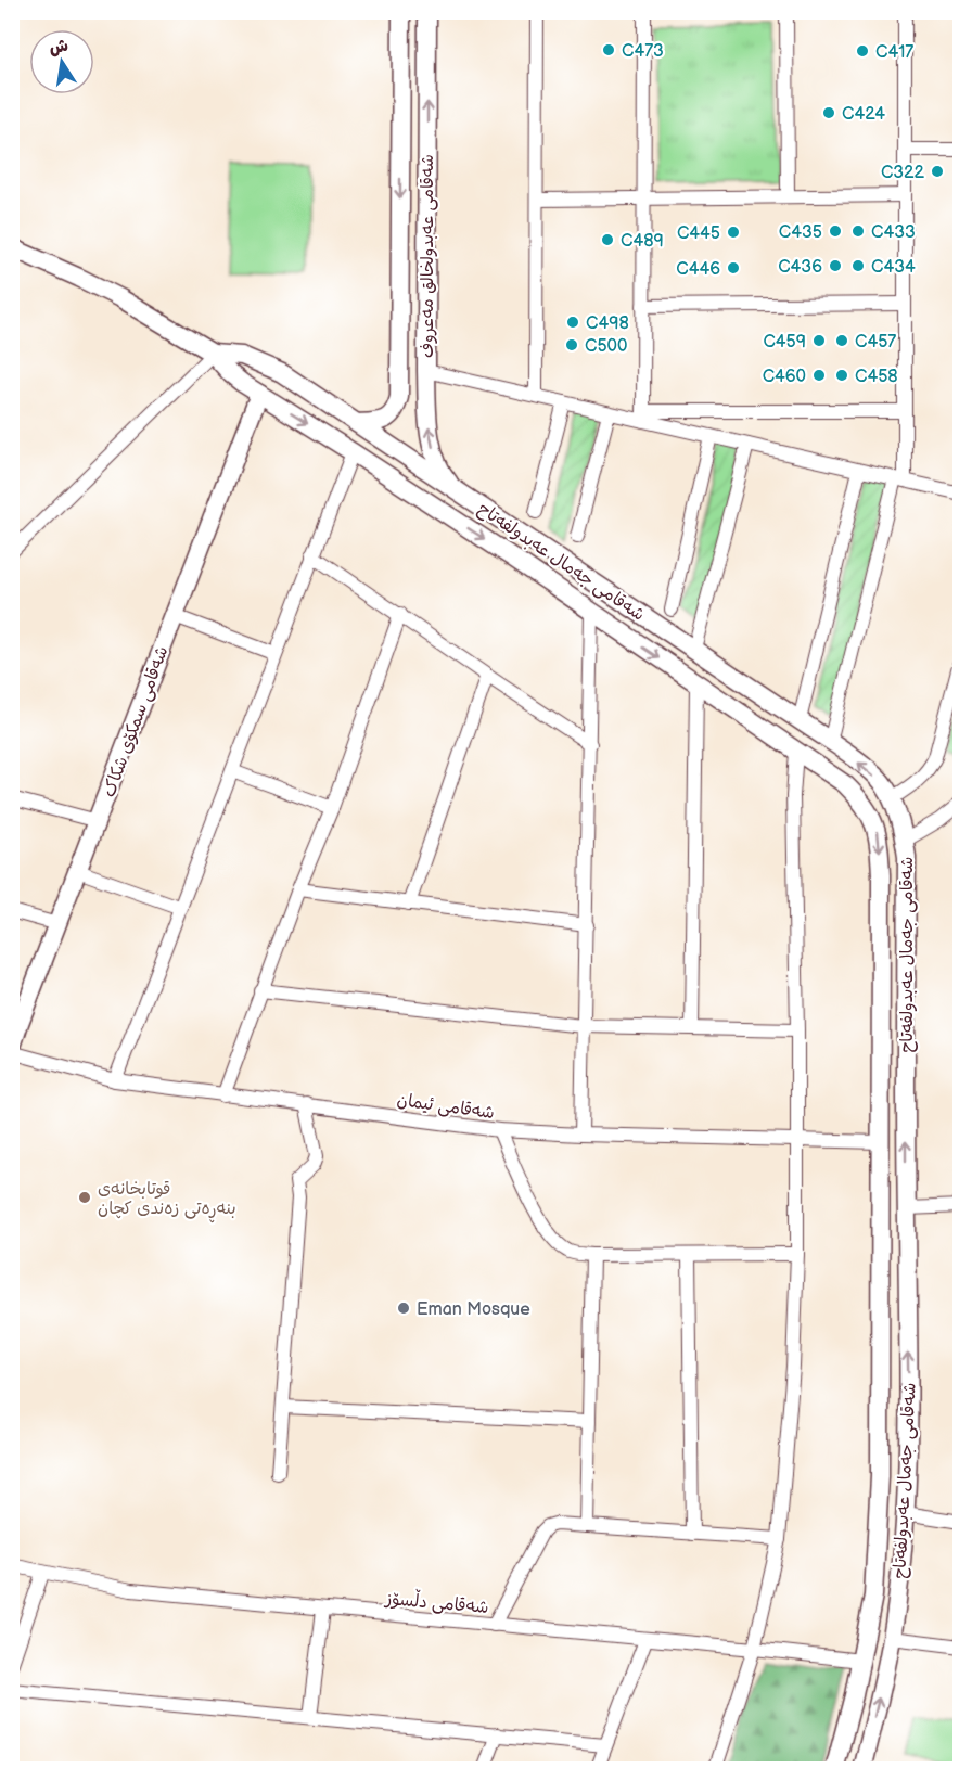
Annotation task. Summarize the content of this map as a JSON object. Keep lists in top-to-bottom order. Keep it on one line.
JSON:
{"streets":{"main road":["شەقامی عەبدولخالق مەعروف","شەقامی جەمال عەبدولفەتاح","شەقامی سمکۆی شکاک"],"street":["شەقامی ئیمان","شەقامی دڵسۆز"]},"crossings":[["شەقامی عەبدولخالق مەعروف","شەقامی جەمال عەبدولفەتاح"],["شەقامی جەمال عەبدولفەتاح","شەقامی سمکۆی شکاک"],["شەقامی جەمال عەبدولفەتاح","شەقامی ئیمان"],["شەقامی جەمال عەبدولفەتاح","شەقامی دڵسۆز"],["شەقامی سمکۆی شکاک","شەقامی ئیمان"]],"places":["C473","C417","C424","C322","C435","C433","C445","C489","C436","C434","C446","C498","C459","C457","C500","C460","C458","قوتابخانەی بنەڕەتی زەندی کچان","Eman Mosque"],"north":"top"}
